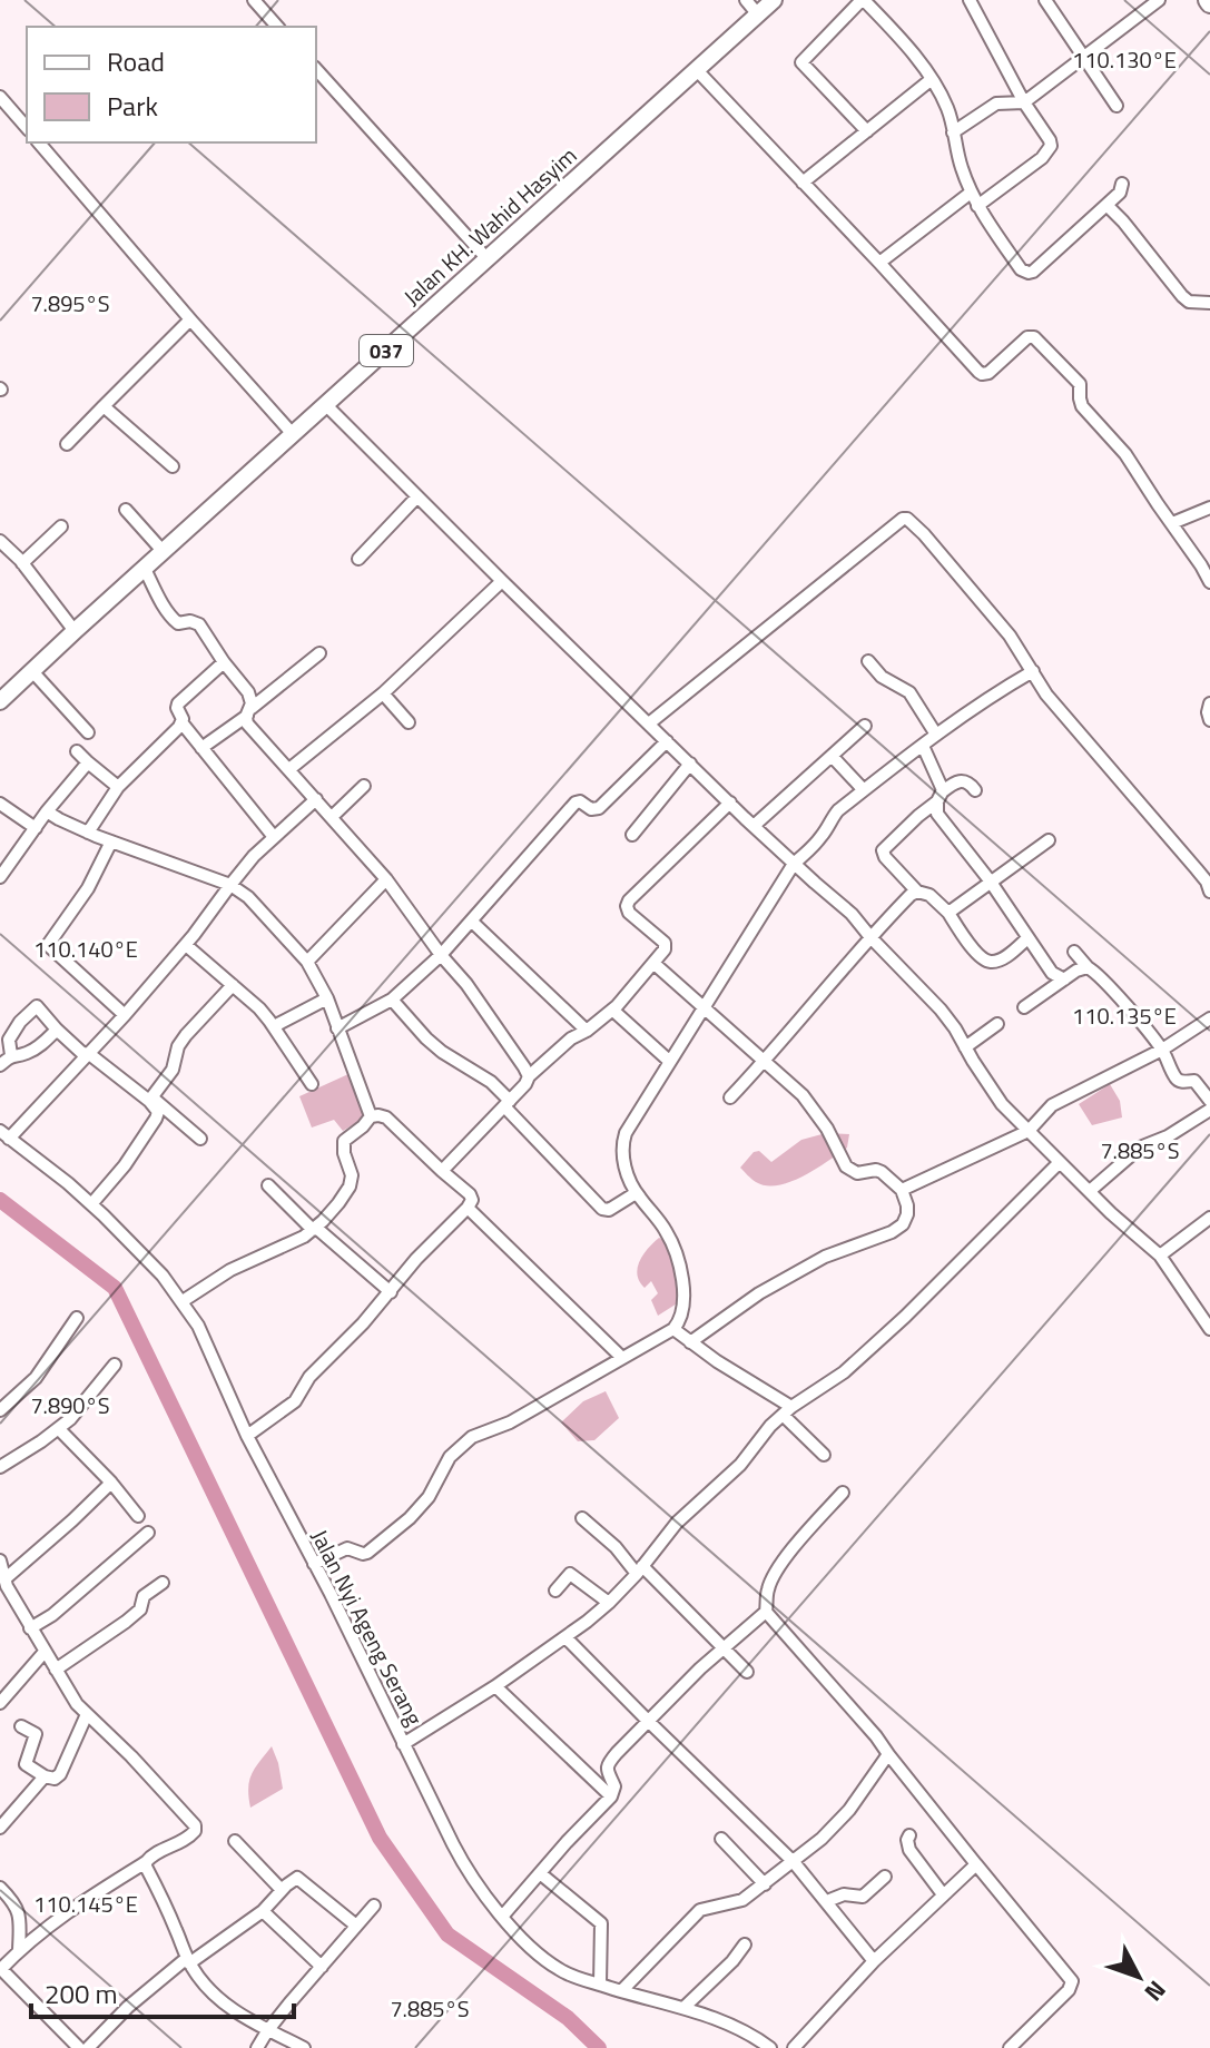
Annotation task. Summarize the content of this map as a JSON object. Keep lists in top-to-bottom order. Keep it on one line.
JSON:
{"streets":{"main road":["Jalan KH. Wahid Hasyim","037"],"street":["Jalan Nyi Ageng Serang"]},"legend":["Road","Park"],"scale_bar":"200 m","north":"bottom right","coordinates":["110.130°E","7.895°S","110.140°E","110.135°E","7.885°S","7.890°S","110.145°E"]}
